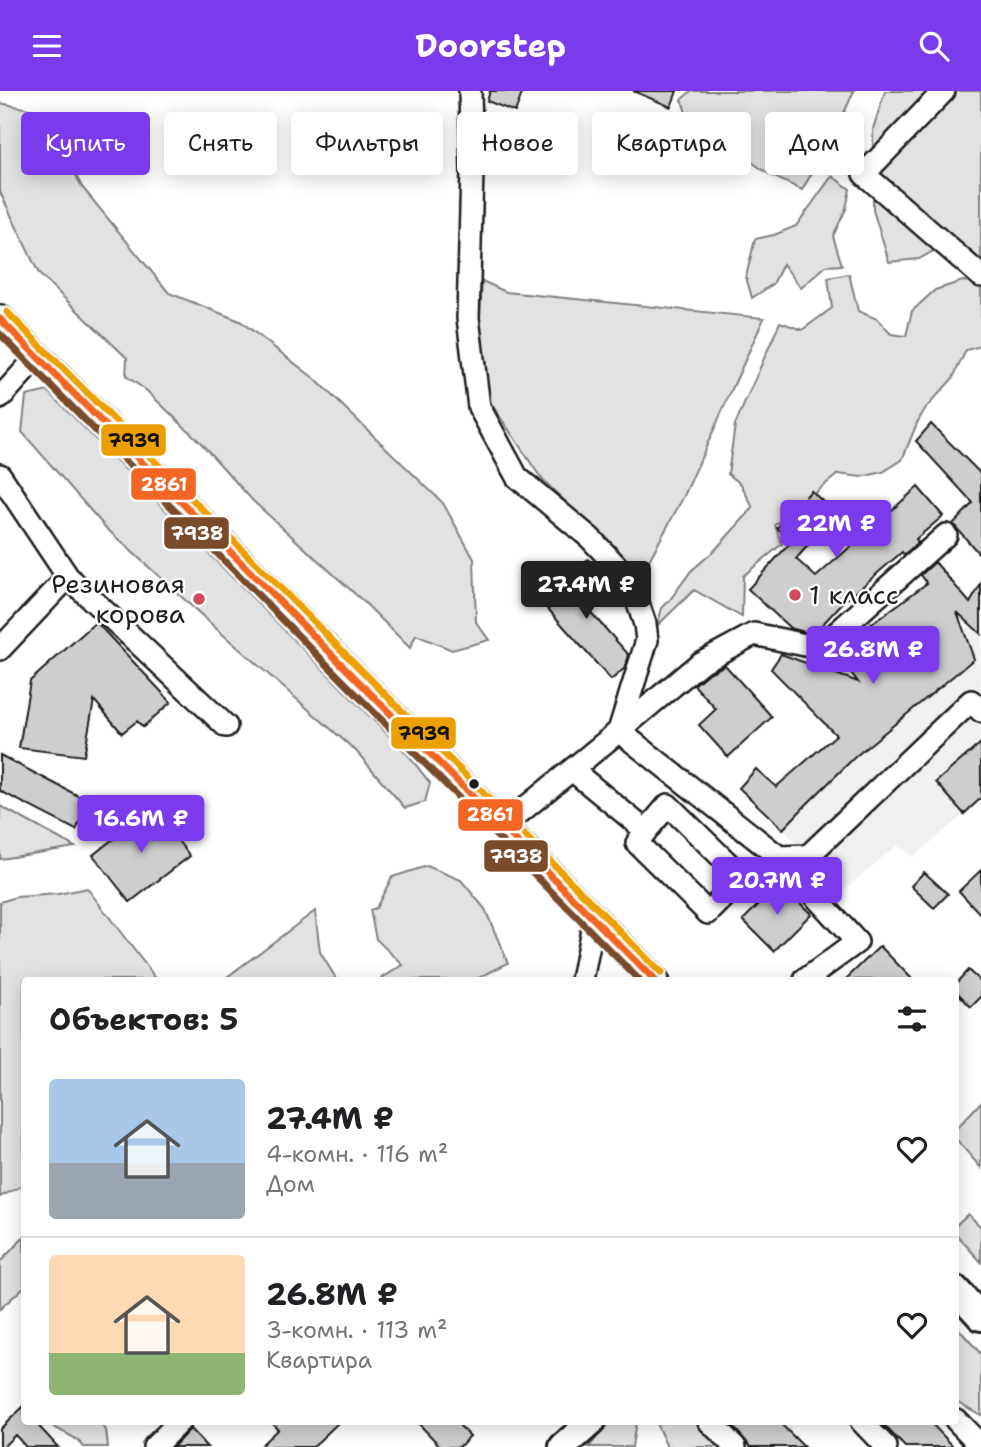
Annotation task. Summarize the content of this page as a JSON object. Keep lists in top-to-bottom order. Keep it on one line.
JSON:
{"places":["1 класс","Резиновая корова"],"lines":["transit line 7939","transit line 2861","transit line 7938"],"page":{"header":"Doorstep","chip":["Купить","Снять","Фильтры","Новое","Квартира","Дом"],"price":["22M ₽","27.4M ₽","26.8M ₽","16.6M ₽","20.7M ₽"],"heading":"Объектов: 5","list":[{"name":"27.4M ₽","note":"4-комн. · 116 m² · Дом"},{"name":"26.8M ₽","note":"3-комн. · 113 m² · Квартира"}]}}
